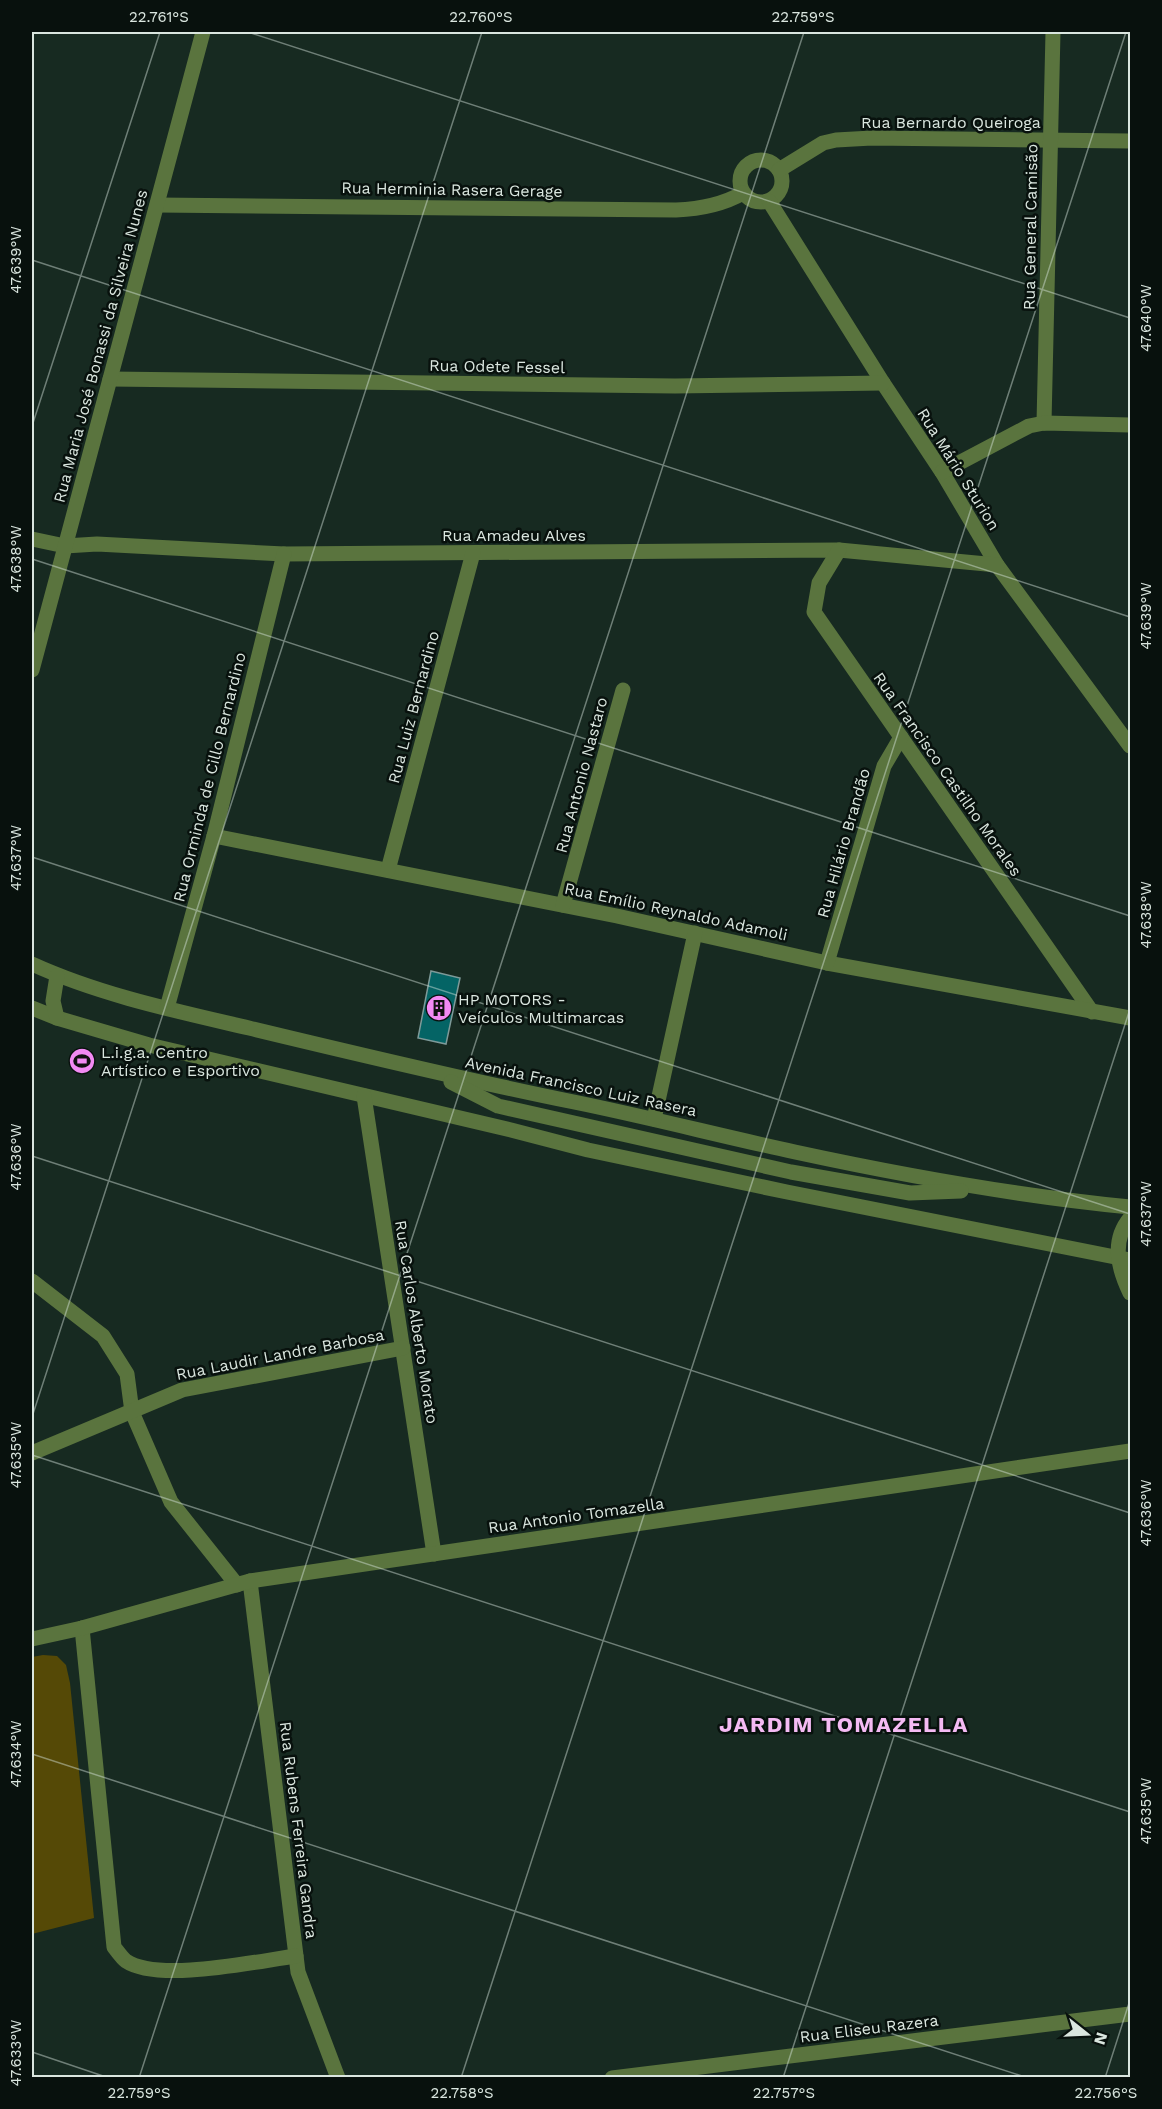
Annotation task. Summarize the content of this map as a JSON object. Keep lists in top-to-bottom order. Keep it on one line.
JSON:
{"streets":{"street":["Rua Bernardo Queiroga","Rua Herminia Rasera Gerage","Rua General Camisão","Rua Maria José Bonassi da Silveira Nunes","Rua Odete Fessel","Rua Mário Sturion","Rua Amadeu Alves","Rua Luiz Bernardino","Rua Francisco Castilho Morales","Rua Antonio Nastaro","Rua Orminda de Cillo Bernardino","Rua Hilário Brandão","Rua Emílio Reynaldo Adamoli","Avenida Francisco Luiz Rasera","Rua Carlos Alberto Morato","Rua Laudir Landre Barbosa","Rua Antonio Tomazella","Rua Rubens Ferreira Gandra","Rua Eliseu Razera"]},"crossings":[["Rua Bernardo Queiroga","Rua Herminia Rasera Gerage"],["Rua Bernardo Queiroga","Rua General Camisão"],["Rua Bernardo Queiroga","Rua Mário Sturion"],["Rua Herminia Rasera Gerage","Rua Maria José Bonassi da Silveira Nunes"],["Rua Herminia Rasera Gerage","Rua Mário Sturion"],["Rua Maria José Bonassi da Silveira Nunes","Rua Odete Fessel"],["Rua Maria José Bonassi da Silveira Nunes","Rua Amadeu Alves"],["Rua Odete Fessel","Rua Mário Sturion"],["Rua Mário Sturion","Rua Amadeu Alves"],["Rua Amadeu Alves","Rua Luiz Bernardino"],["Rua Amadeu Alves","Rua Francisco Castilho Morales"],["Rua Amadeu Alves","Rua Orminda de Cillo Bernardino"],["Rua Luiz Bernardino","Rua Emílio Reynaldo Adamoli"],["Rua Francisco Castilho Morales","Rua Hilário Brandão"],["Rua Francisco Castilho Morales","Rua Emílio Reynaldo Adamoli"],["Rua Antonio Nastaro","Rua Emílio Reynaldo Adamoli"],["Rua Orminda de Cillo Bernardino","Rua Emílio Reynaldo Adamoli"],["Rua Orminda de Cillo Bernardino","Avenida Francisco Luiz Rasera"],["Rua Hilário Brandão","Rua Emílio Reynaldo Adamoli"],["Rua Carlos Alberto Morato","Rua Laudir Landre Barbosa"],["Rua Carlos Alberto Morato","Rua Antonio Tomazella"],["Rua Antonio Tomazella","Rua Rubens Ferreira Gandra"]],"districts":["JARDIM TOMAZELLA"],"places":{"building":["HP MOTORS - Veículos Multimarcas"],"sports":["L.i.g.a. Centro Artístico e Esportivo"]},"north":"right","coordinates":["22.761°S","22.760°S","22.759°S","47.639°W","47.640°W","47.638°W","47.637°W","47.636°W","47.635°W","47.634°W","47.633°W","22.758°S","22.757°S","22.756°S"]}
